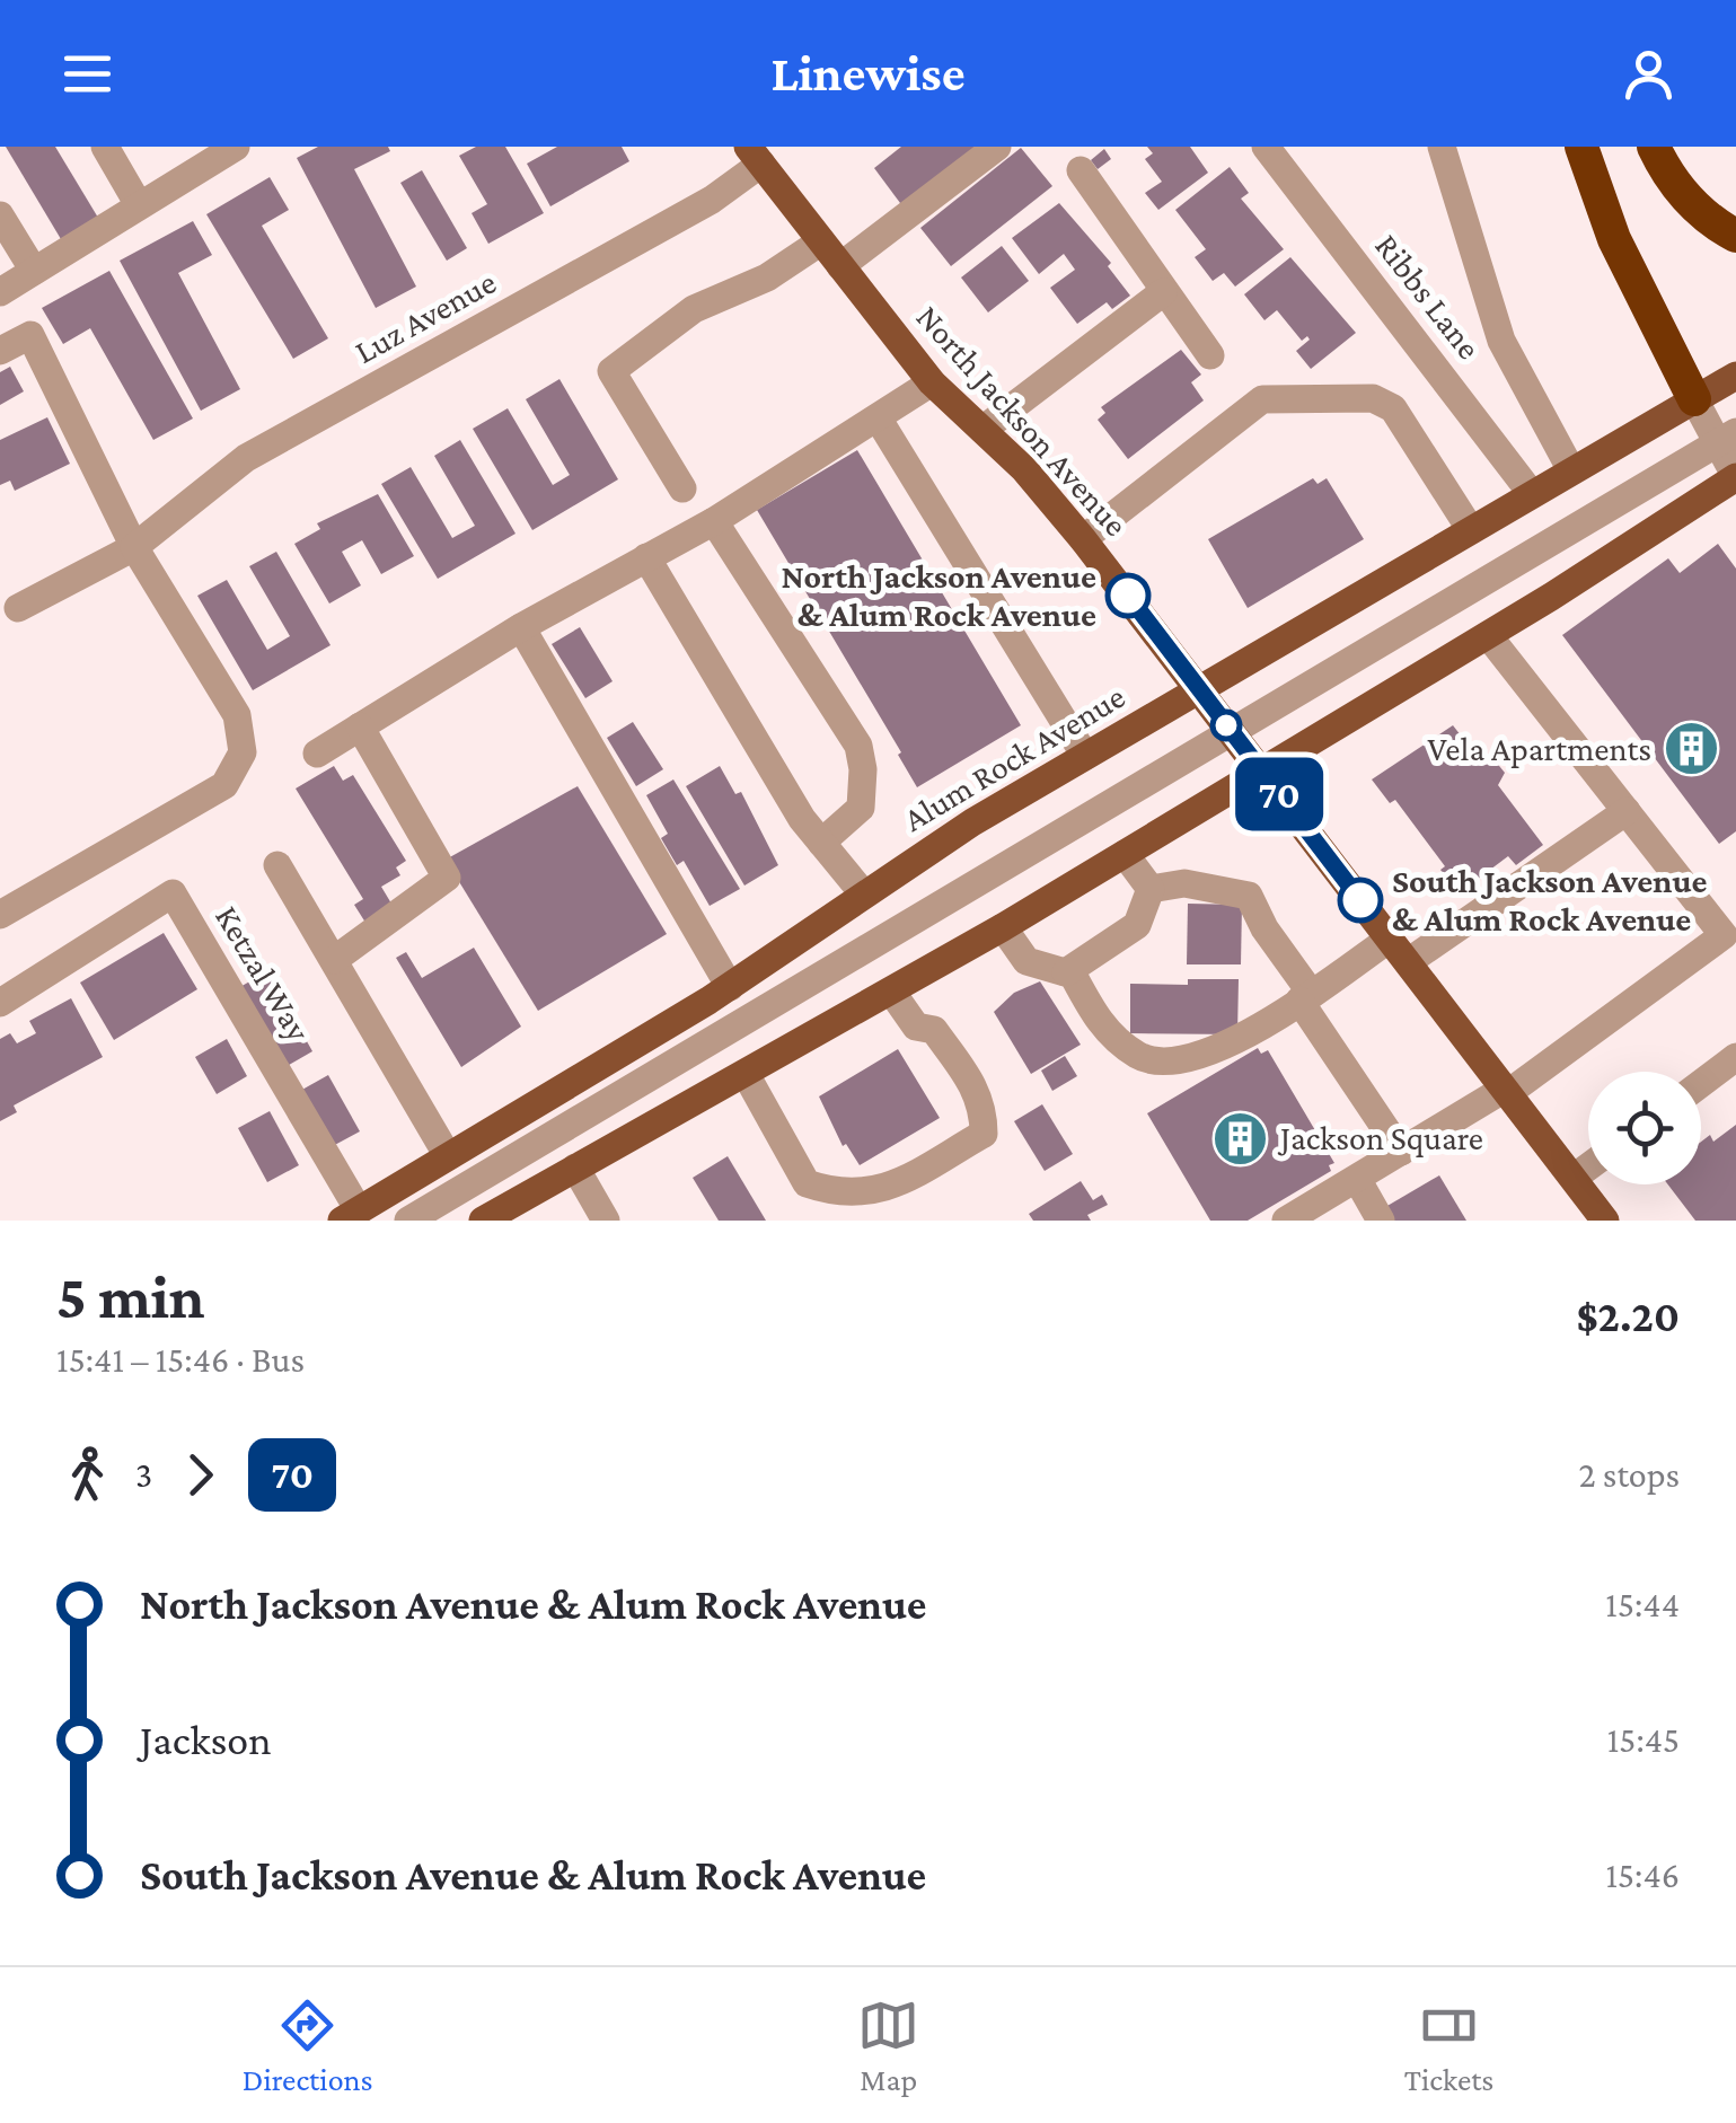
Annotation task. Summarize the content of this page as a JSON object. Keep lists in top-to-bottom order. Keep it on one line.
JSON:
{"streets":{"main road":["North Jackson Avenue","Alum Rock Avenue"],"street":["Ribbs Lane","Luz Avenue","Ketzal Way"]},"crossings":[["Ribbs Lane","Alum Rock Avenue"],["Luz Avenue","North Jackson Avenue"],["North Jackson Avenue","Alum Rock Avenue"],["Alum Rock Avenue","Ketzal Way"]],"places":{"other":["North Jackson Avenue & Alum Rock Avenue","South Jackson Avenue & Alum Rock Avenue"],"building":["Vela Apartments","Jackson Square"]},"lines":["bus line 70"],"page":{"header":"Linewise","on_map":"70","heading":["5 min","15:41 – 15:46 · Bus","$2.20"],"legs":["3","70","2 stops"],"list":[{"name":"North Jackson Avenue & Alum Rock Avenue","value":"15:44"},{"name":"Jackson","value":"15:45"},{"name":"South Jackson Avenue & Alum Rock Avenue","value":"15:46"}],"tabs":["Directions","Map","Tickets"]}}
